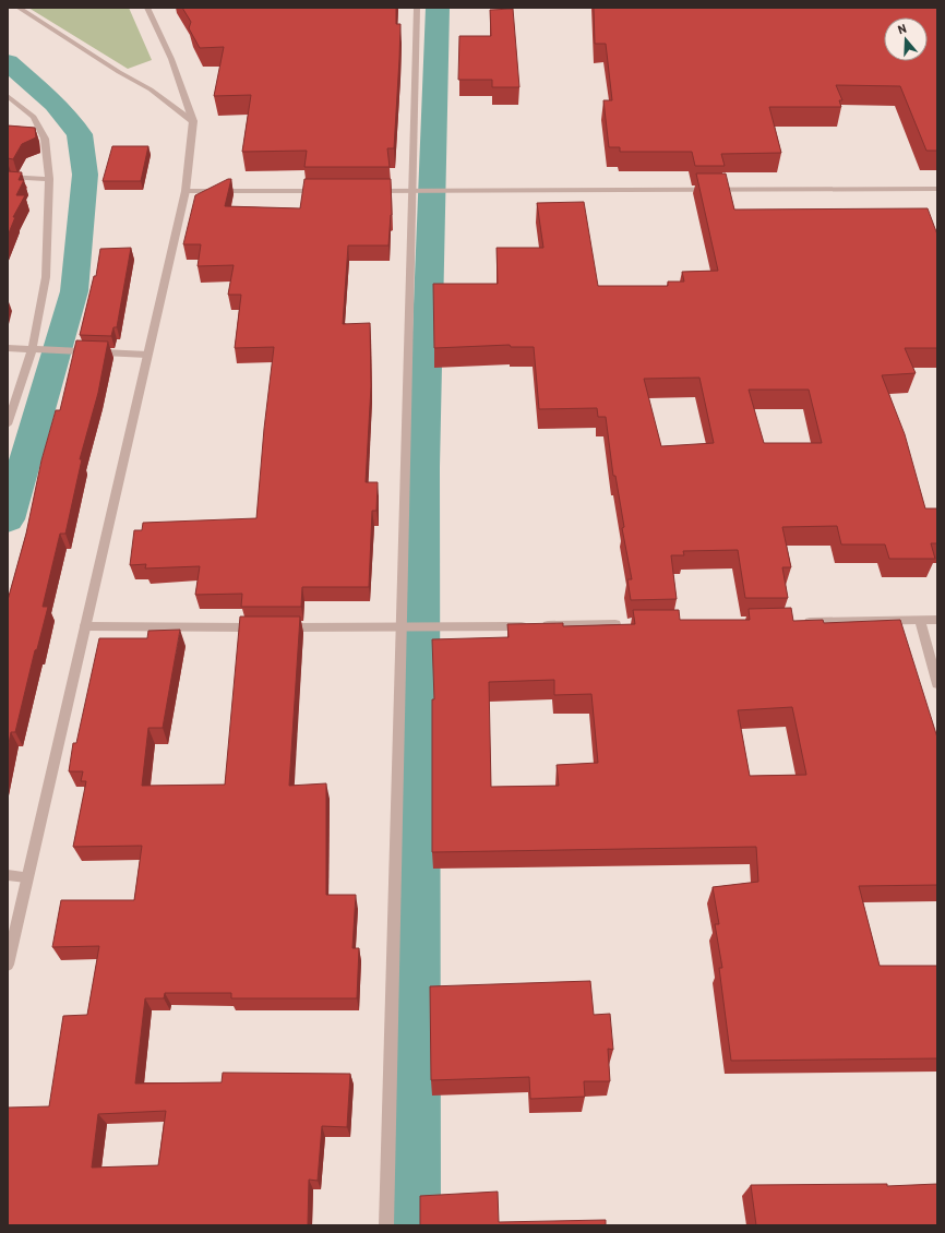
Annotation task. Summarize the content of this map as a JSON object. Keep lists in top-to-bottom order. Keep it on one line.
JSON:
{"north":"top"}
